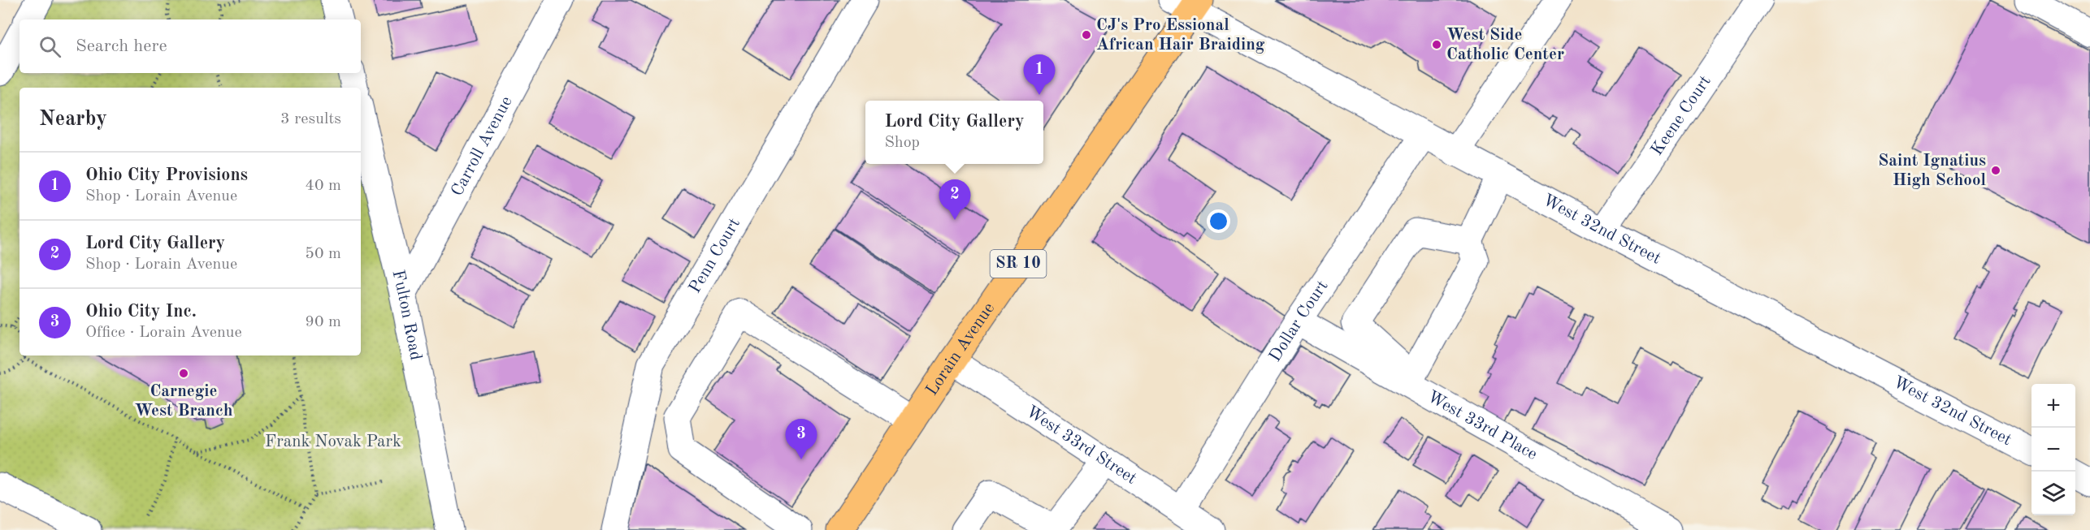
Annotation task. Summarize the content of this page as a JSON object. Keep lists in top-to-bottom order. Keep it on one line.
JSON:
{"streets":{"main road":["SR 10","Lorain Avenue"],"street":["Keene Court","Carroll Avenue","West 32nd Street","Penn Court","Fulton Road","Dollar Court","West 33rd Place","West 33rd Street"]},"crossings":[["Keene Court","West 32nd Street"],["Carroll Avenue","Fulton Road"],["West 32nd Street","Dollar Court"],["West 32nd Street","Lorain Avenue"],["Dollar Court","West 33rd Place"],["Dollar Court","West 33rd Street"],["Lorain Avenue","West 33rd Street"]],"parks":["Frank Novak Park"],"places":["CJ's Pro Essional African Hair Braiding","West Side Catholic Center","Saint Ignatius High School","Carnegie West Branch"],"page":{"search":"Search here","pins":["1","2","3"],"heading":["Nearby","3 results"],"popup":["Lord City Gallery","Shop"],"list":[{"mark":"1","name":"Ohio City Provisions","note":"Shop · Lorain Avenue","value":"40 m"},{"mark":"2","name":"Lord City Gallery","note":"Shop · Lorain Avenue","value":"50 m"},{"mark":"3","name":"Ohio City Inc.","note":"Office · Lorain Avenue","value":"90 m"}],"map_buttons":["+","−"]}}
